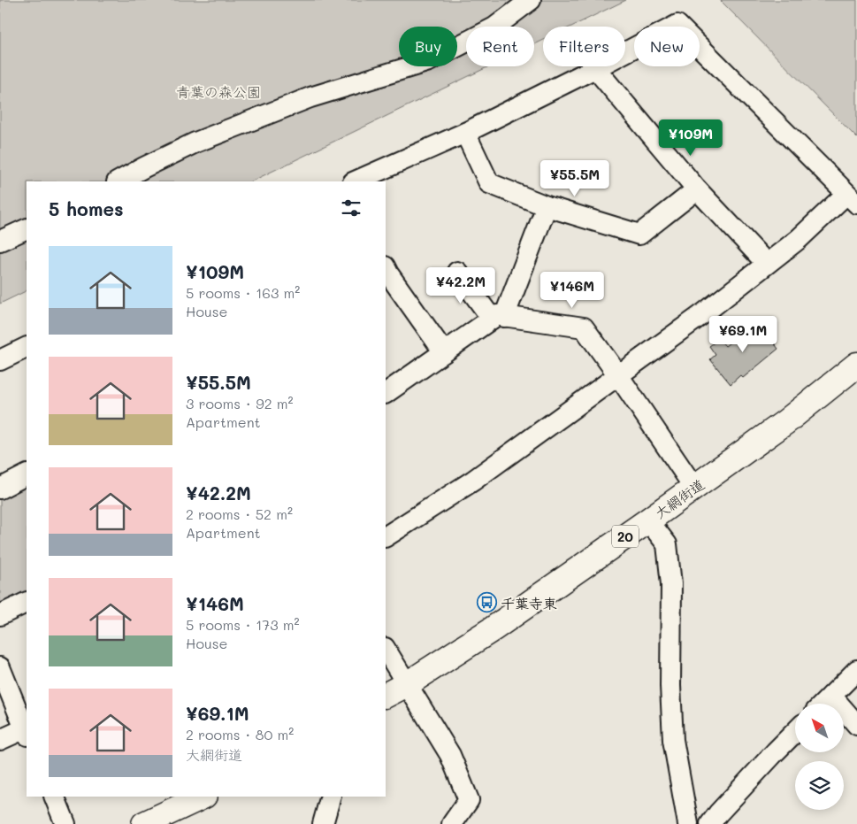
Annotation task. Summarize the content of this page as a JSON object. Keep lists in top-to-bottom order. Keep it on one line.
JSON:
{"streets":{"main road":["大網街道","20"]},"parks":["青葉の森公園"],"places":{"bus stop":["千葉寺東"]},"north":"top left","page":{"chip":["Buy","Rent","Filters","New"],"price":["¥109M","¥55.5M","¥42.2M","¥146M","¥69.1M"],"heading":"5 homes","list":[{"name":"¥109M","note":"5 rooms · 163 m² · House"},{"name":"¥55.5M","note":"3 rooms · 92 m² · Apartment"},{"name":"¥42.2M","note":"2 rooms · 52 m² · Apartment"},{"name":"¥146M","note":"5 rooms · 173 m² · House"},{"name":"¥69.1M","note":"2 rooms · 80 m² · 大網街道"}]}}
